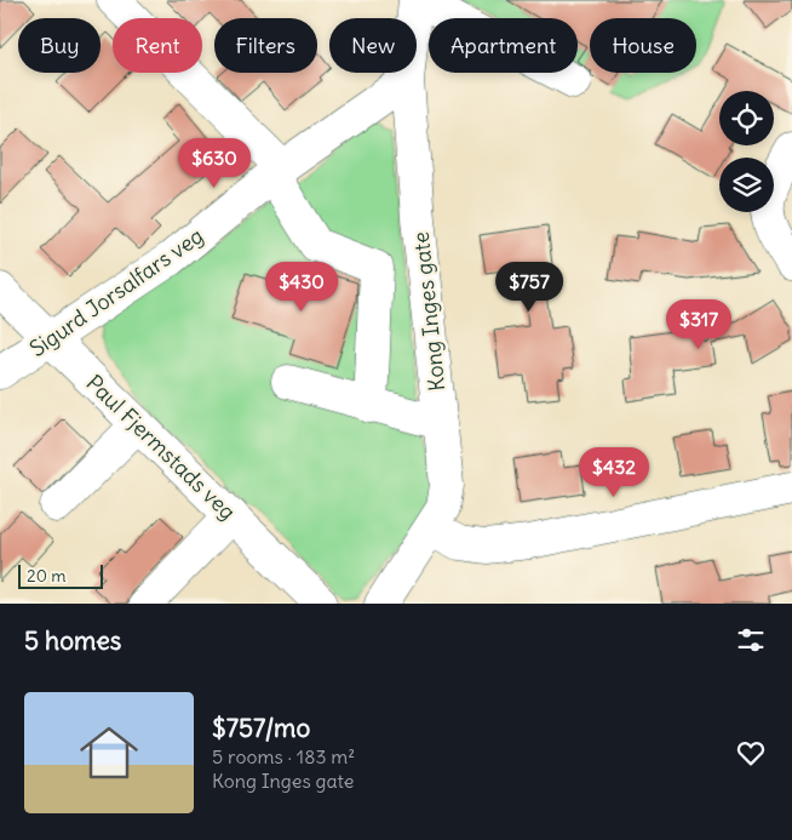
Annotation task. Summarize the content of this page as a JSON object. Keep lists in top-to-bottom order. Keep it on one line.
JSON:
{"streets":{"street":["Sigurd Jorsalfars veg","Kong Inges gate","Paul Fjermstads veg"]},"crossings":[["Sigurd Jorsalfars veg","Kong Inges gate"],["Sigurd Jorsalfars veg","Paul Fjermstads veg"]],"scale_bar":"20 m","page":{"chip":["Buy","Rent","Filters","New","Apartment","House"],"price":["$630","$430","$757","$317","$432"],"scale":"20 m","heading":"5 homes","list":[{"name":"$757/mo","note":"5 rooms · 183 m² · Kong Inges gate"}]}}
